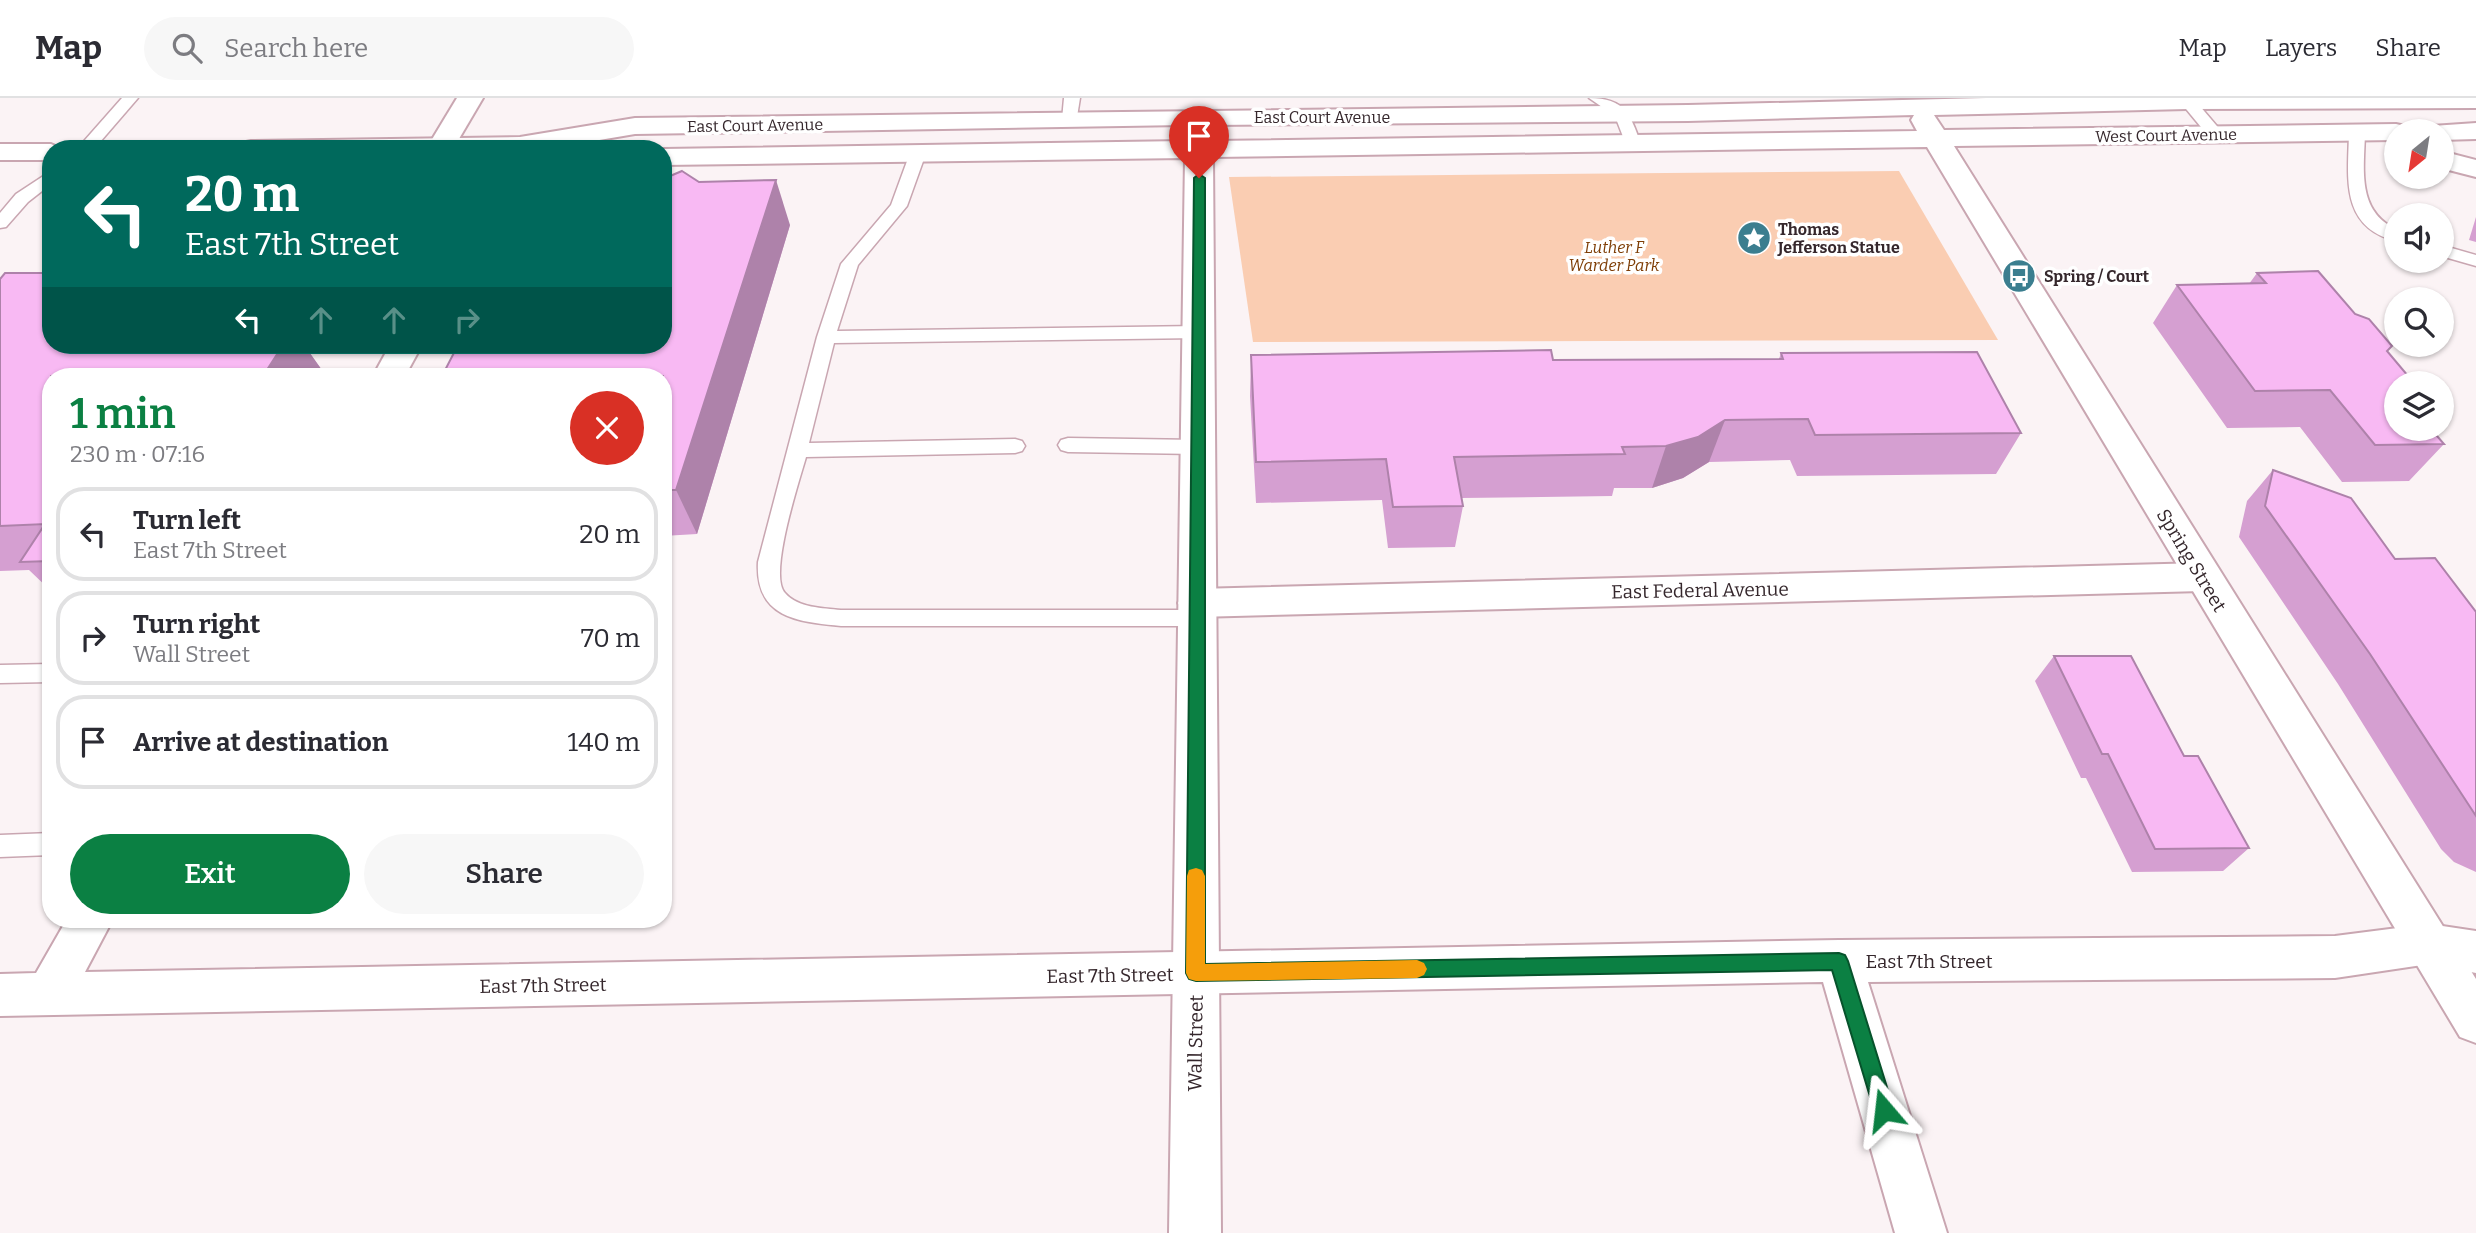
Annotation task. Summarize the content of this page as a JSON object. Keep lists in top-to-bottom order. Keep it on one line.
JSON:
{"streets":{"street":["East Court Avenue","West Court Avenue","Spring Street","East Federal Avenue","East 7th Street","Wall Street"]},"crossings":[["East Court Avenue","West Court Avenue"],["East Court Avenue","Spring Street"],["East Court Avenue","Wall Street"],["West Court Avenue","Spring Street"],["Spring Street","East Federal Avenue"],["Spring Street","East 7th Street"],["East Federal Avenue","Wall Street"],["East 7th Street","Wall Street"]],"parks":["Luther F Warder Park"],"places":{"place":["Thomas Jefferson Statue"],"bus stop":["Spring / Court"]},"north":"bottom left","page":{"header":"Map","search":"Search here","nav":["Map","Layers","Share"],"turn":["20 m","East 7th Street"],"heading":["1 min","230 m · 07:16"],"list":[{"name":"Turn left","note":"East 7th Street","value":"20 m"},{"name":"Turn right","note":"Wall Street","value":"70 m"},{"name":"Arrive at destination","value":"140 m"}],"buttons":["Exit","Share"]}}
